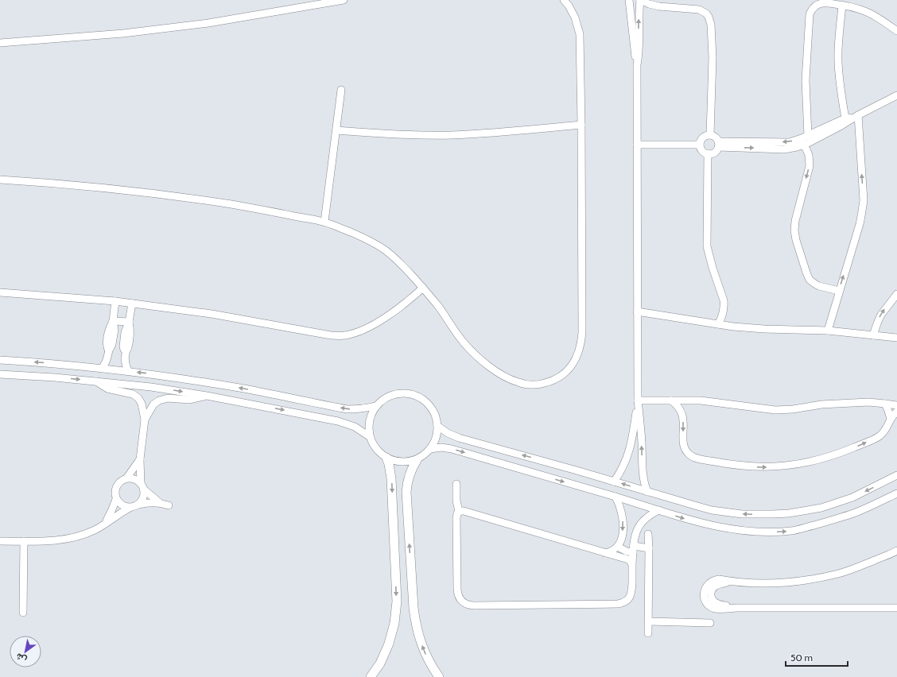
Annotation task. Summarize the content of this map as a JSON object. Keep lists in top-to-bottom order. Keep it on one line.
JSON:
{"scale_bar":"50 m","north":"bottom left"}
